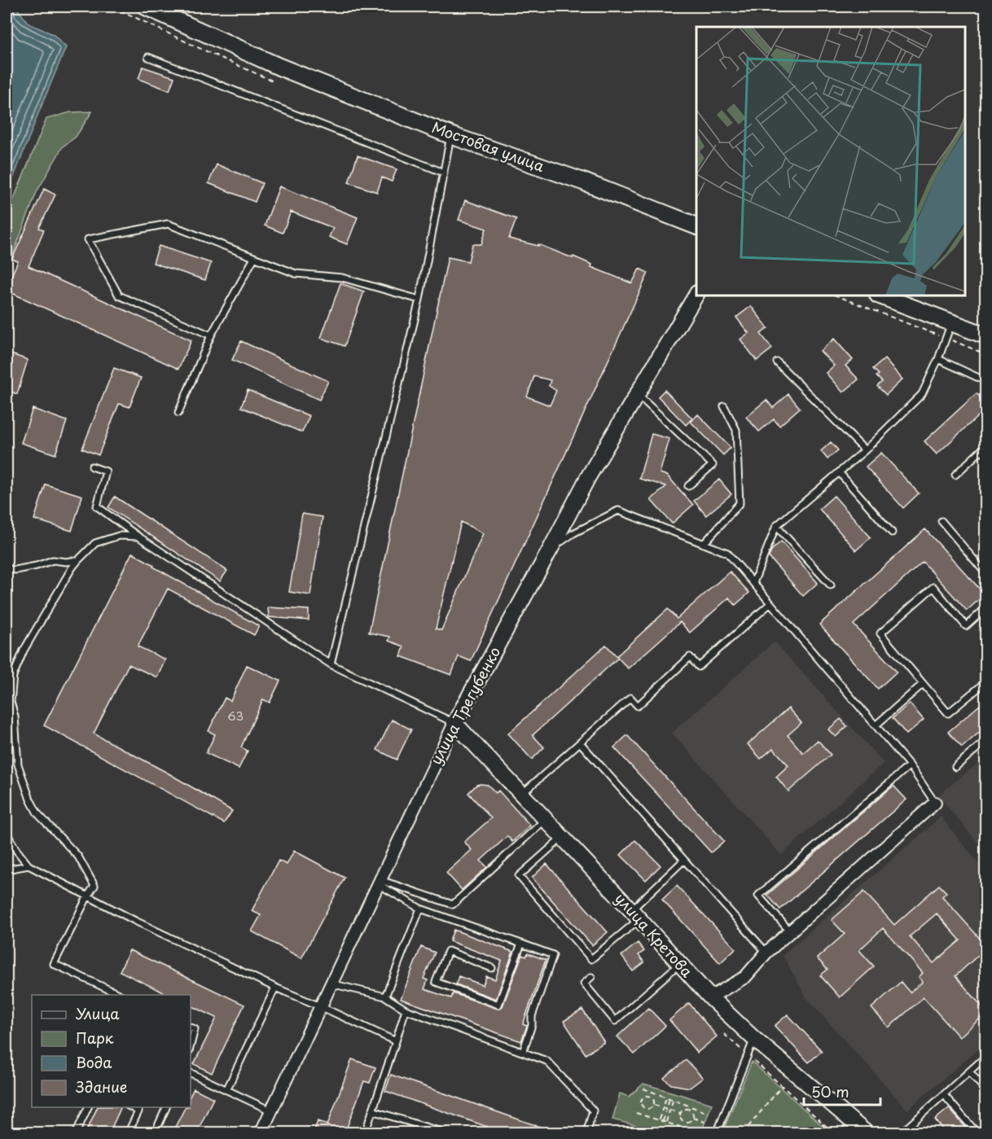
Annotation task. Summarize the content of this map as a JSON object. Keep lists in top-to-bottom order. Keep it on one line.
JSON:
{"streets":{"main road":["Мостовая улица"],"street":["улица Трегубенко","улица Кретова"]},"crossings":[["улица Трегубенко","улица Кретова"]],"house_numbers":["63"],"legend":["Улица","Парк","Вода","Здание"],"scale_bar":"50 m"}
